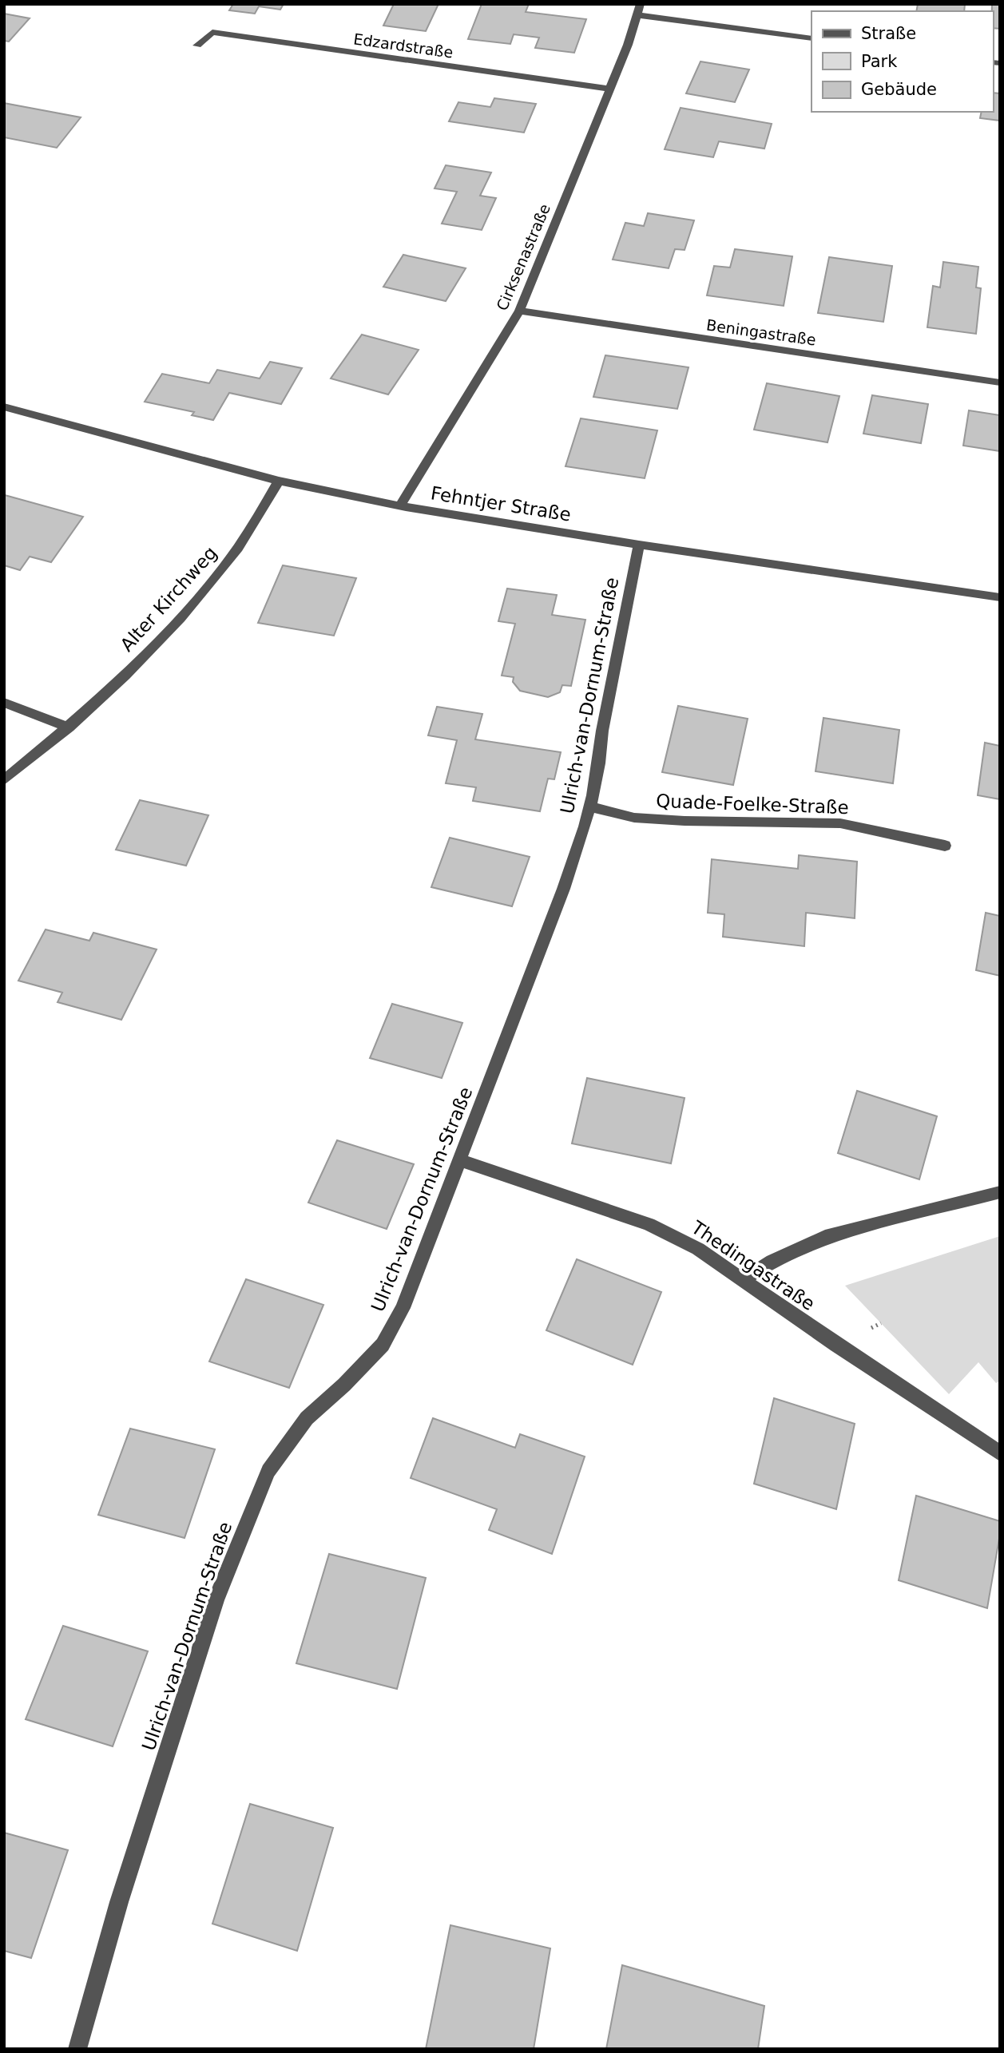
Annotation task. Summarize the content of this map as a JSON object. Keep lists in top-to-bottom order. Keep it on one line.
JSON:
{"streets":{"street":["Edzardstraße","Cirksenastraße","Beningastraße","Fehntjer Straße","Alter Kirchweg","Ulrich-van-Dornum-Straße","Quade-Foelke-Straße","Thedingastraße"]},"crossings":[["Edzardstraße","Cirksenastraße"],["Cirksenastraße","Beningastraße"],["Cirksenastraße","Fehntjer Straße"],["Fehntjer Straße","Alter Kirchweg"],["Fehntjer Straße","Ulrich-van-Dornum-Straße"],["Ulrich-van-Dornum-Straße","Quade-Foelke-Straße"],["Ulrich-van-Dornum-Straße","Thedingastraße"]],"legend":["Straße","Park","Gebäude"]}
